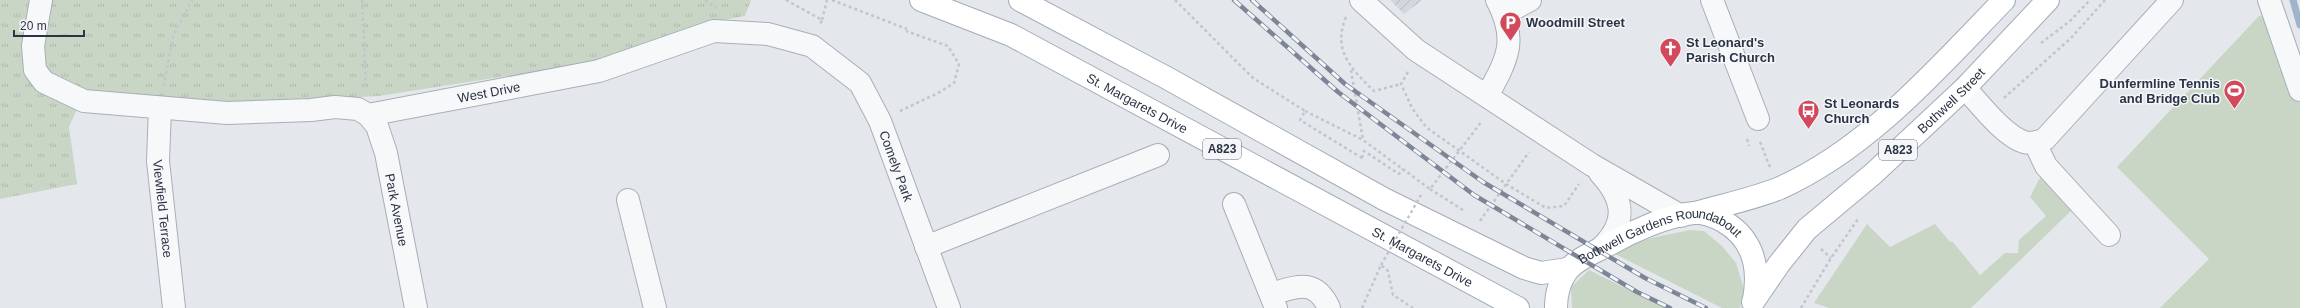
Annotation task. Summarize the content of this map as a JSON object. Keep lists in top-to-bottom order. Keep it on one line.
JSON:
{"streets":{"main road":["Bothwell Street","St. Margarets Drive","A823","Bothwell Gardens Roundabout"],"street":["West Drive","Comely Park","Viewfield Terrace","Park Avenue"]},"crossings":[["West Drive","Comely Park"],["West Drive","Viewfield Terrace"],["West Drive","Park Avenue"],["Bothwell Street","Bothwell Gardens Roundabout"],["A823","Bothwell Gardens Roundabout"]],"places":{"parking":["Woodmill Street"],"church":["St Leonard's Parish Church"],"sports":["Dunfermline Tennis and Bridge Club"],"bus stop":["St Leonards Church"]},"scale_bar":"20 m"}
